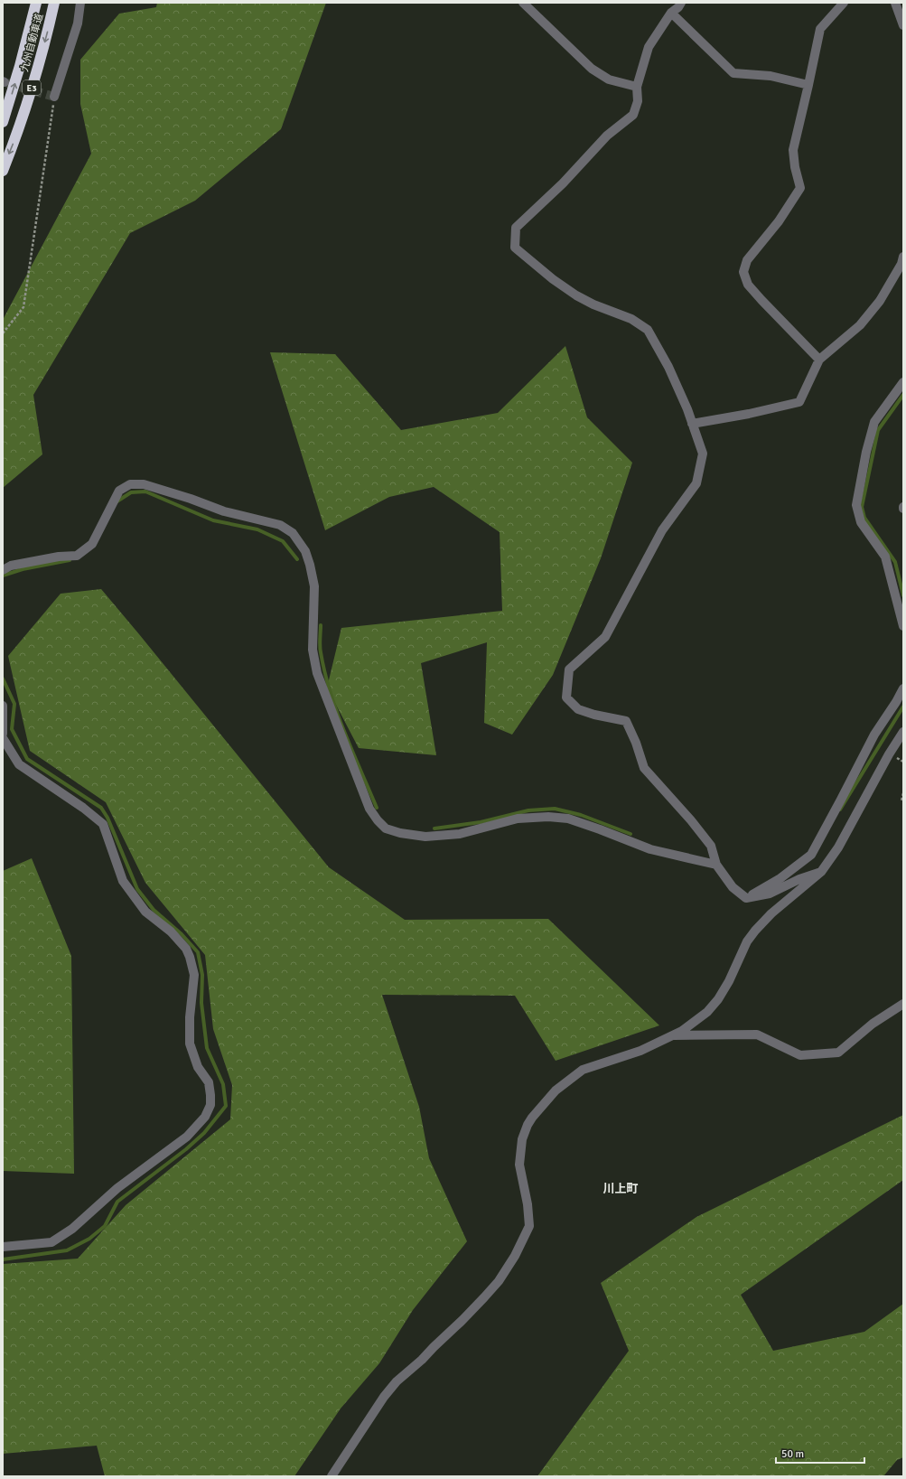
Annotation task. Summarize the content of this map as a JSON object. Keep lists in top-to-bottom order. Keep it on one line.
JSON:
{"streets":{"highway":["九州自動車道","E3"]},"districts":["川上町"],"scale_bar":"50 m"}
